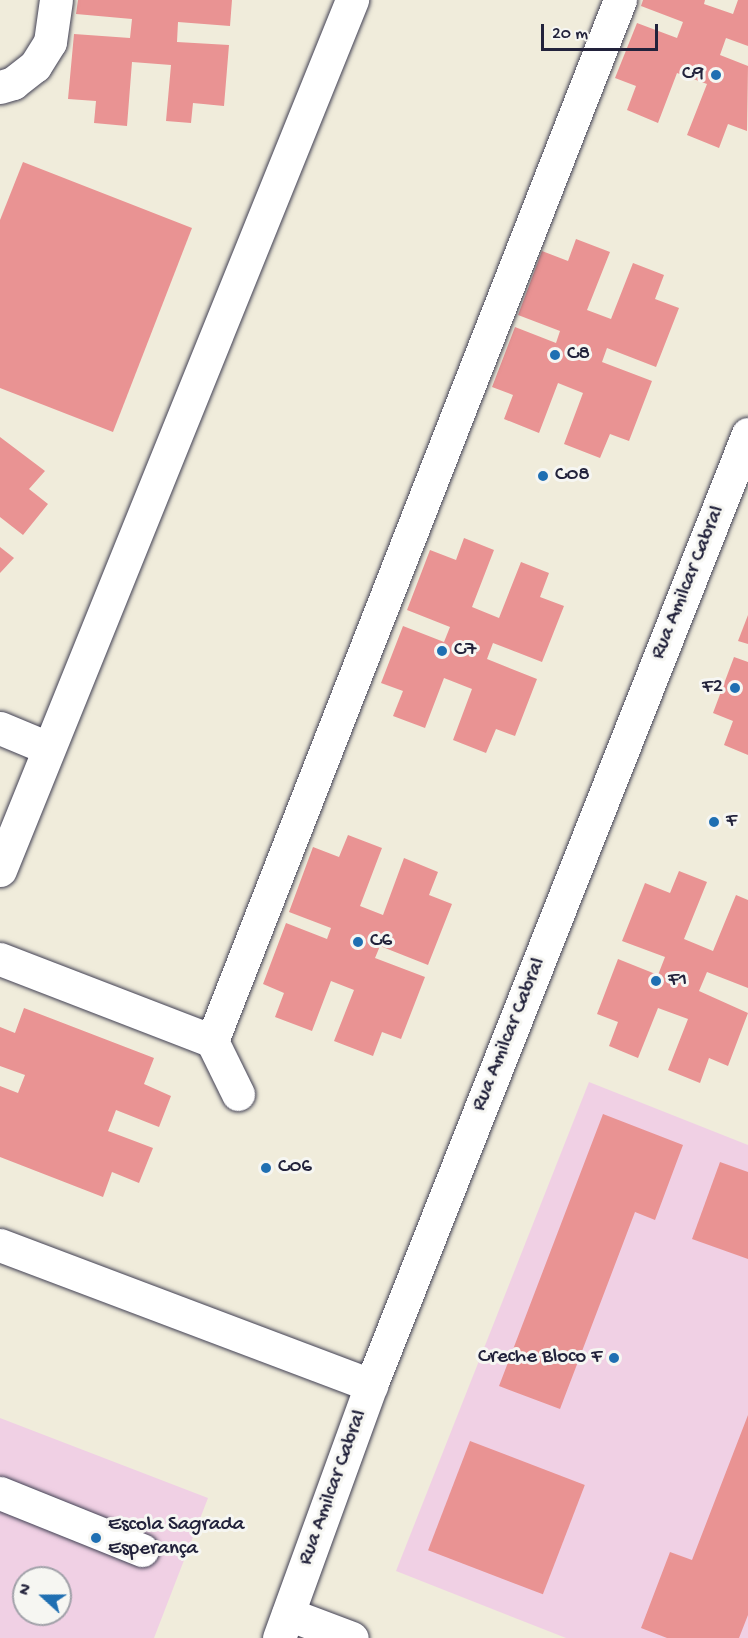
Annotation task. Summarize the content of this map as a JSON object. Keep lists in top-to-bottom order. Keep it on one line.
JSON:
{"streets":{"street":["Rua Amilcar Cabral"]},"places":["C9","C8","C08","C7","F2","F","C6","F1","C06","Creche Bloco F","Escola Sagrada Esperança"],"scale_bar":"20 m","north":"left"}
